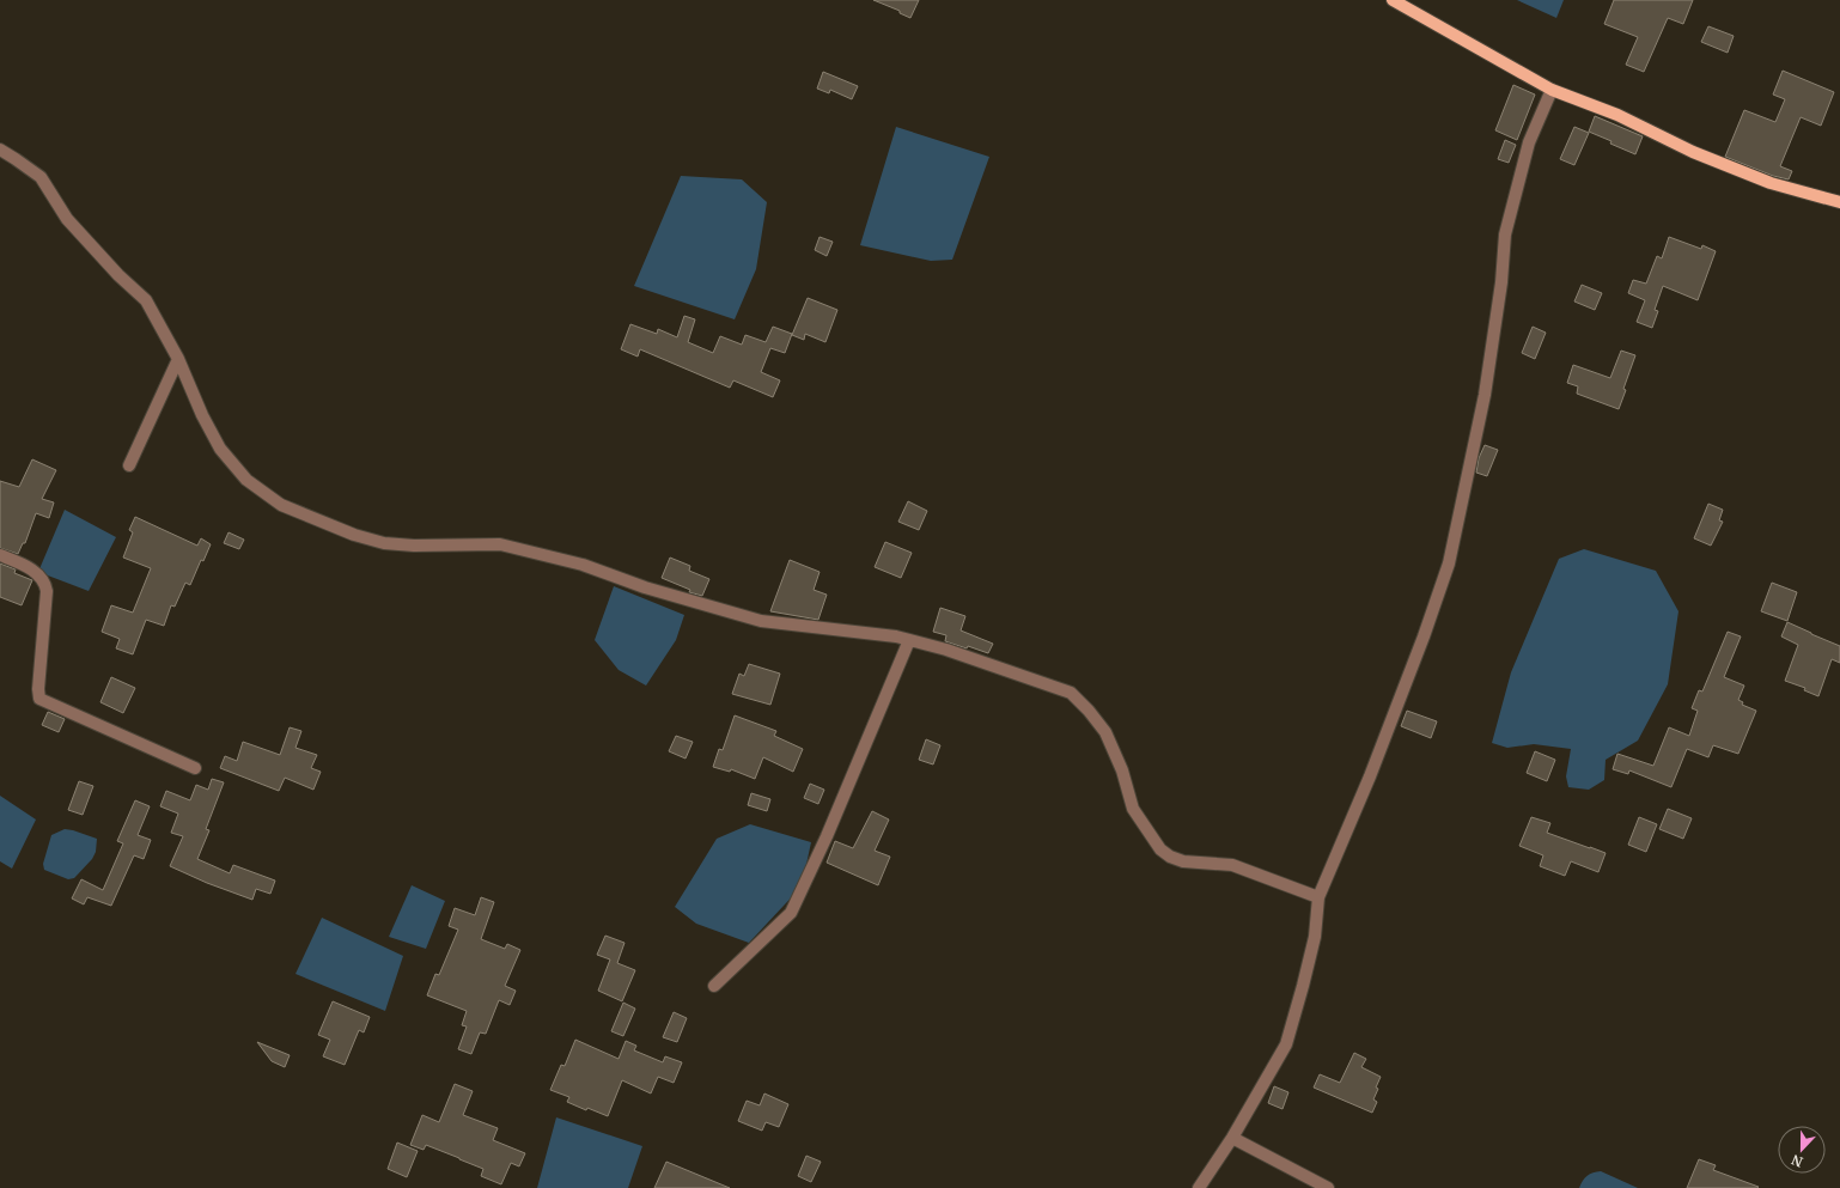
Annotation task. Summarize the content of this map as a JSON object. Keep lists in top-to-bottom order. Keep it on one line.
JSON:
{"north":"bottom"}
